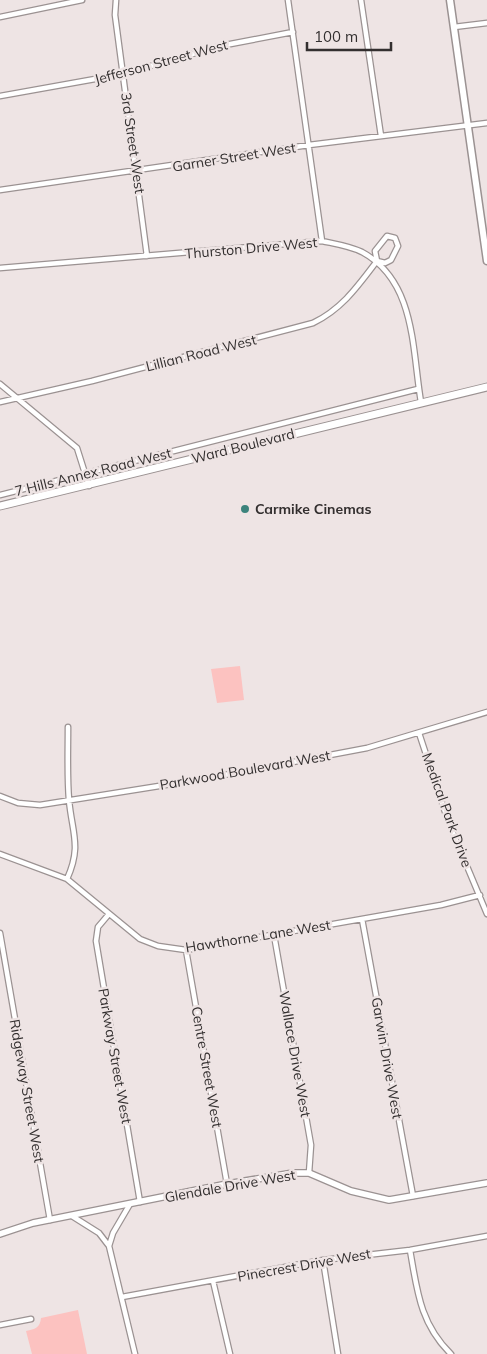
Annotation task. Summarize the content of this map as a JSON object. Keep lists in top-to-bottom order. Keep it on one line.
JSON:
{"streets":{"main road":["Ward Boulevard"],"street":["Jefferson Street West","3rd Street West","Garner Street West","Thurston Drive West","Lillian Road West","7 Hills Annex Road West","Parkwood Boulevard West","Medical Park Drive","Hawthorne Lane West","Wallace Drive West","Parkway Street West","Garwin Drive West","Centre Street West","Ridgeway Street West","Glendale Drive West","Pinecrest Drive West"]},"crossings":[["Jefferson Street West","3rd Street West"],["3rd Street West","Garner Street West"],["3rd Street West","Thurston Drive West"],["Thurston Drive West","Lillian Road West"],["Thurston Drive West","Ward Boulevard"],["Thurston Drive West","7 Hills Annex Road West"],["Parkwood Boulevard West","Medical Park Drive"],["Medical Park Drive","Hawthorne Lane West"],["Hawthorne Lane West","Wallace Drive West"],["Hawthorne Lane West","Parkway Street West"],["Hawthorne Lane West","Garwin Drive West"],["Hawthorne Lane West","Centre Street West"],["Wallace Drive West","Glendale Drive West"],["Parkway Street West","Glendale Drive West"],["Garwin Drive West","Glendale Drive West"],["Centre Street West","Glendale Drive West"],["Ridgeway Street West","Glendale Drive West"]],"places":["Carmike Cinemas"],"scale_bar":"100 m"}
